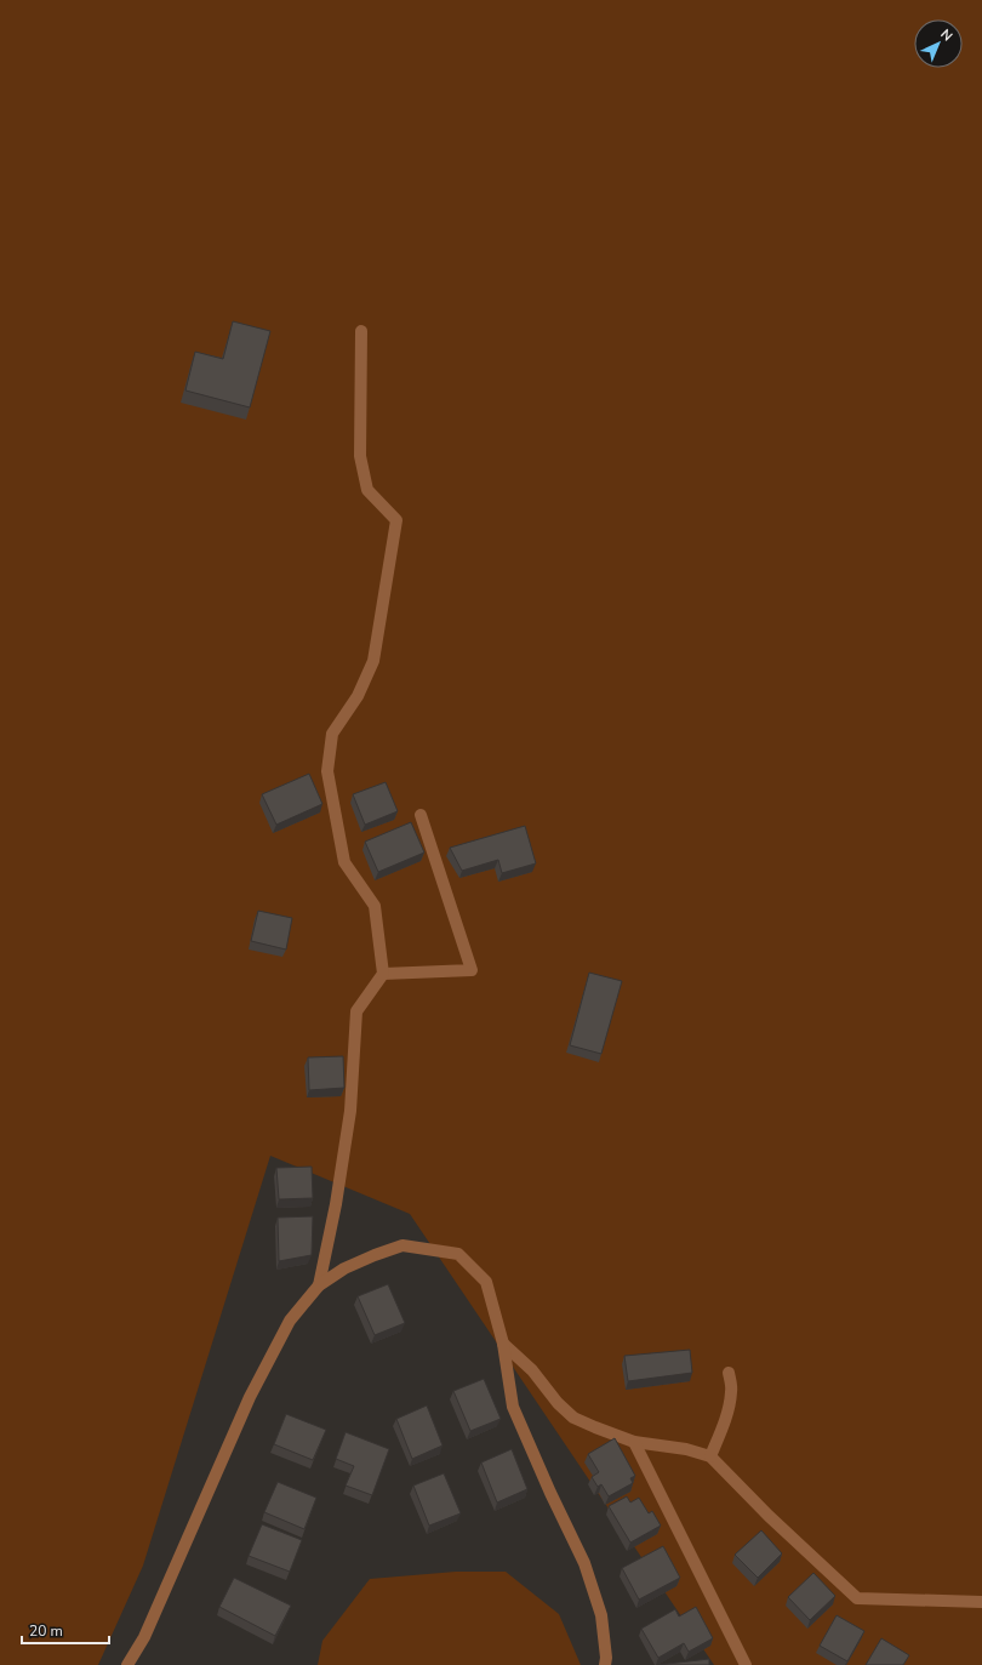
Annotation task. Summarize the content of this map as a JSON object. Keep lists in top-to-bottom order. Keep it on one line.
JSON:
{"scale_bar":"20 m","north":"top right"}
